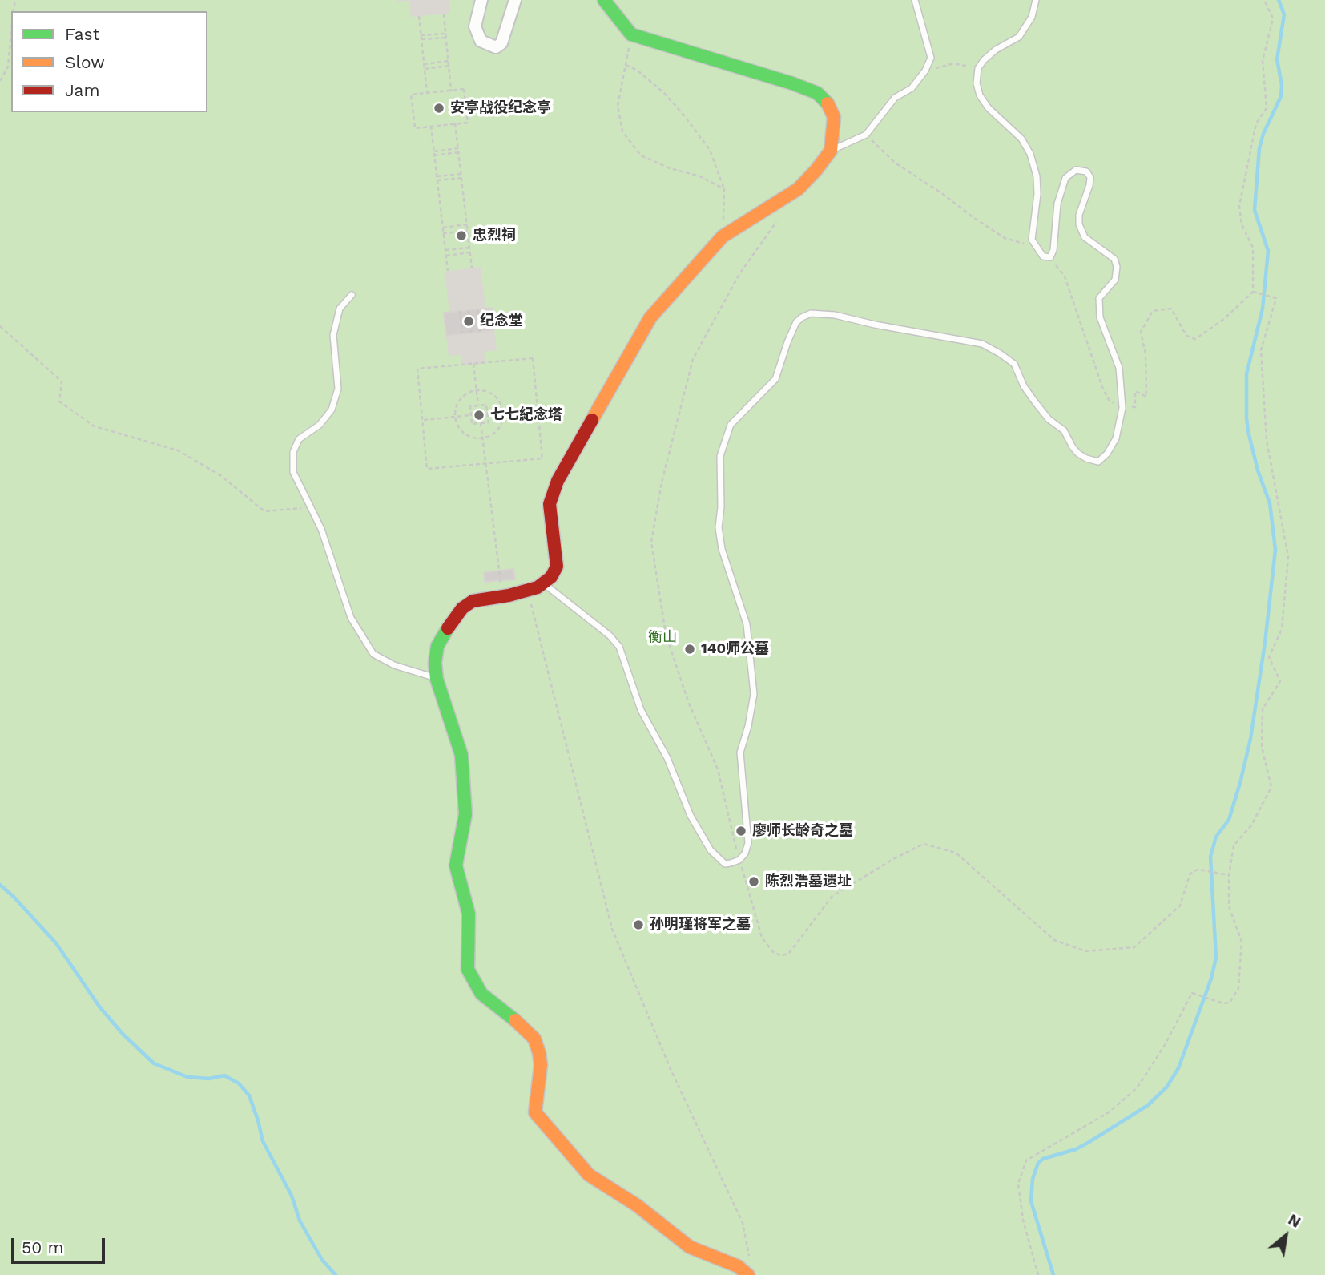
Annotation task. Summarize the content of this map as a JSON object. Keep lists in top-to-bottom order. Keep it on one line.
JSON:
{"parks":["衡山"],"places":["安亭战役纪念亭","忠烈祠","纪念堂","七七紀念塔","140师公墓","廖师长龄奇之墓","陈烈浩墓遗址","孙明瑾将军之墓"],"legend":["Fast","Slow","Jam"],"scale_bar":"50 m","north":"top right"}
